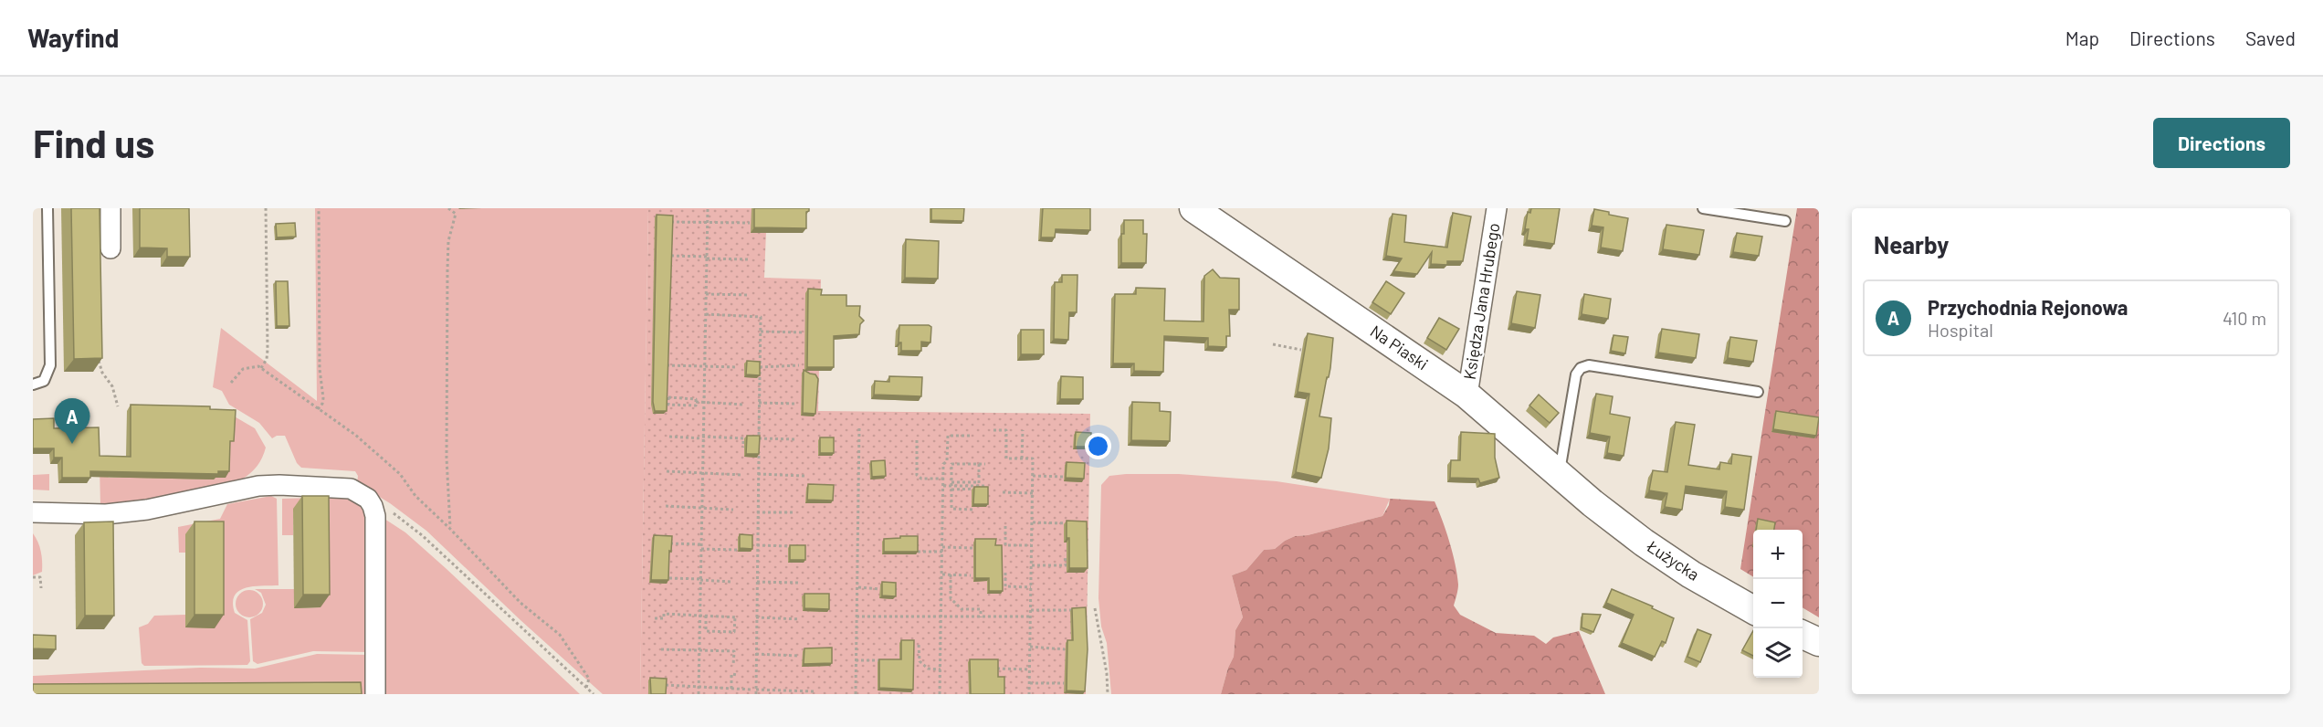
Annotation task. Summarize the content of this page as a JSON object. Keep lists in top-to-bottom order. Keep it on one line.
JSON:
{"streets":{"street":["Księdza Jana Hrubego","Na Piaski","Łużycka"]},"crossings":[["Księdza Jana Hrubego","Na Piaski"],["Na Piaski","Łużycka"]],"page":{"header":"Wayfind","nav":["Map","Directions","Saved"],"buttons":"Directions","title":"Find us","heading":"Nearby","list":[{"mark":"A","name":"Przychodnia Rejonowa","note":"Hospital","value":"410 m"}],"pins":"A","map_buttons":["+","−"]}}
